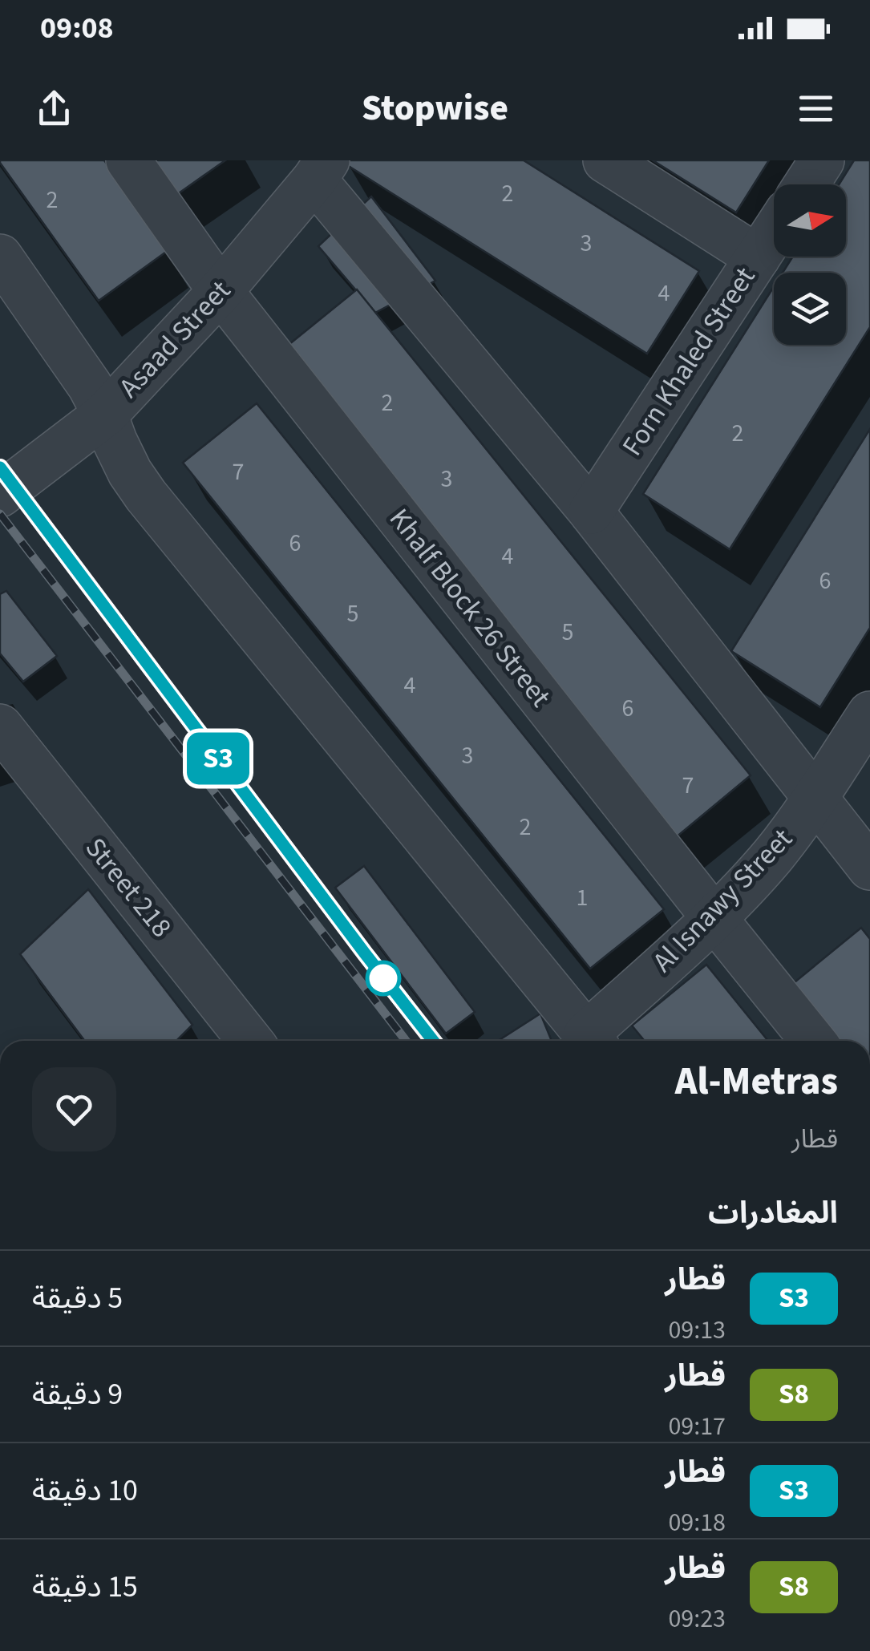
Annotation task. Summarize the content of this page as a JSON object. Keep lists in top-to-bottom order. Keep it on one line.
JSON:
{"streets":{"street":["Asaad Street","Forn Khaled Street","Khalf Block 26 Street","Street 218","Al Isnawy Street"]},"crossings":[["Asaad Street","Khalf Block 26 Street"],["Khalf Block 26 Street","Al Isnawy Street"]],"house_numbers":["2","2","3","4","2","2","7","3","6","4","6","5","5","4","6","3","7","2","1"],"north":"right","page":{"status":"09:08","header":"Stopwise","on_map":"S3","heading":[["Al-Metras","قطار"],"المغادرات"],"list":[{"mark":"S3","name":"قطار","note":"09:13","value":"5 دقيقة"},{"mark":"S8","name":"قطار","note":"09:17","value":"9 دقيقة"},{"mark":"S3","name":"قطار","note":"09:18","value":"10 دقيقة"},{"mark":"S8","name":"قطار","note":"09:23","value":"15 دقيقة"}]}}
